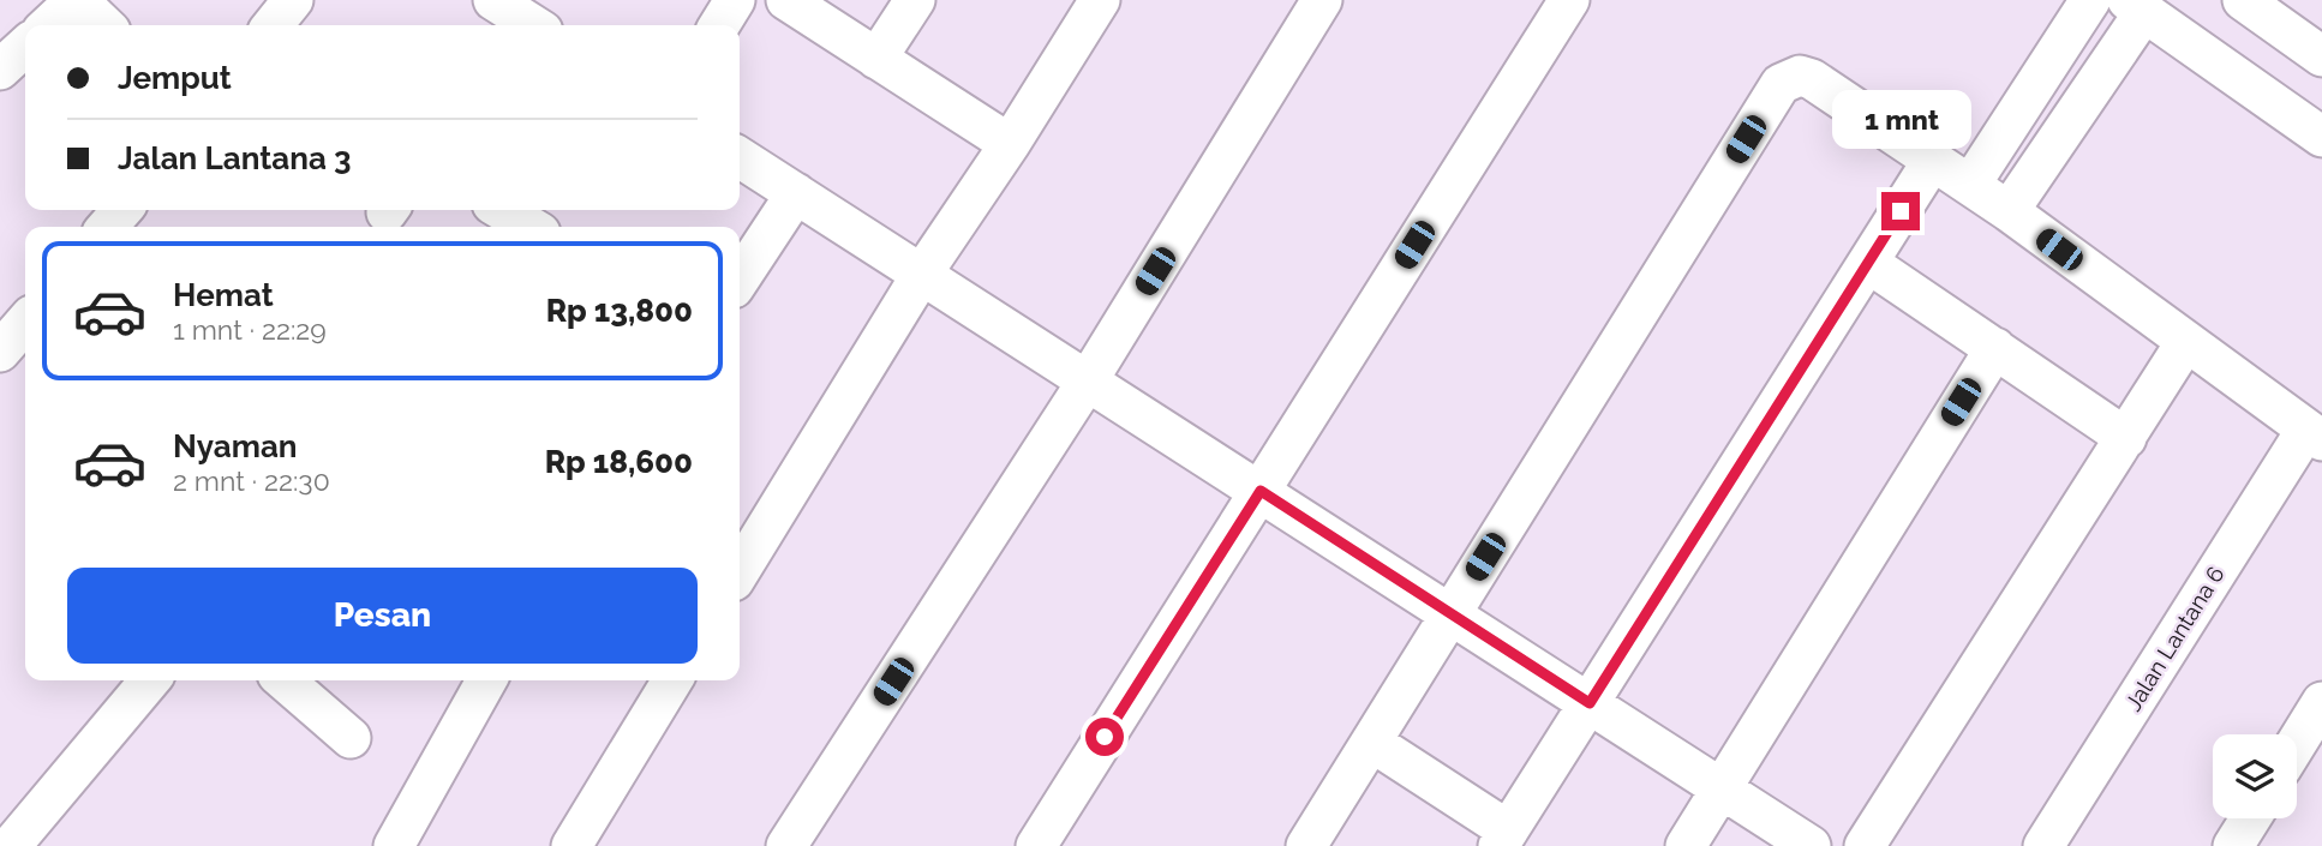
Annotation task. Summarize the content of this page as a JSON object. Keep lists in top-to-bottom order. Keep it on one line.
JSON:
{"streets":{"street":["Jalan Lantana 6"]},"page":{"banner":["Jemput","Jalan Lantana 3"],"bubble":"1 mnt","list":[{"name":"Hemat","note":"1 mnt · 22:29","value":"Rp 13,800"},{"name":"Nyaman","note":"2 mnt · 22:30","value":"Rp 18,600"}],"buttons":"Pesan"}}
